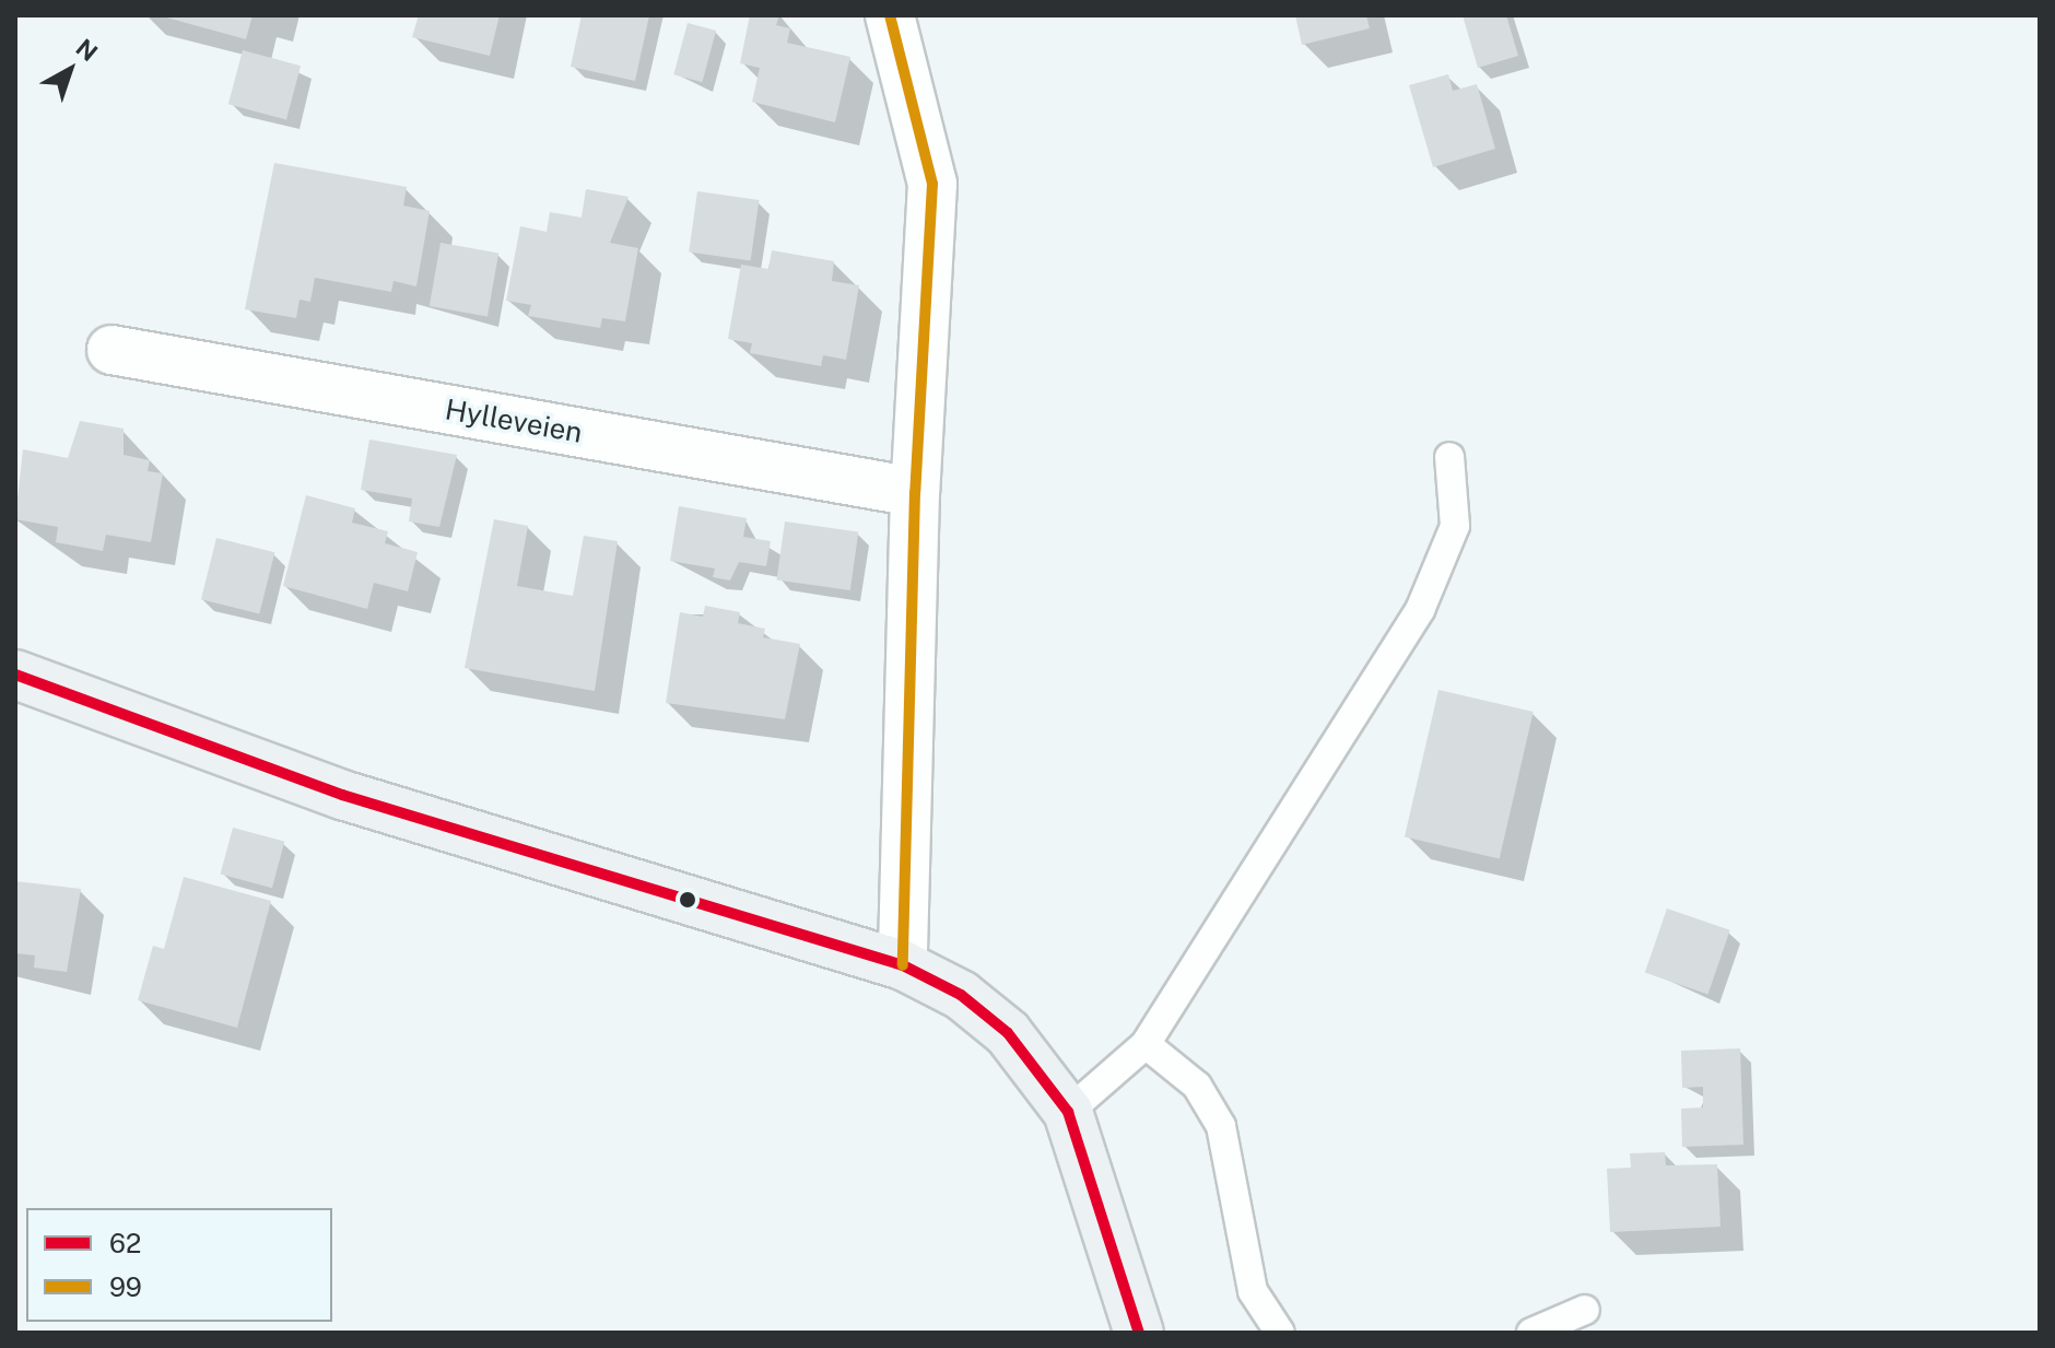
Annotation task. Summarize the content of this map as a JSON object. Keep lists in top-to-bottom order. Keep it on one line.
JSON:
{"streets":{"street":["Hylleveien"]},"lines":["transit line 99","transit line 62"],"legend":["62","99"],"north":"top right"}
